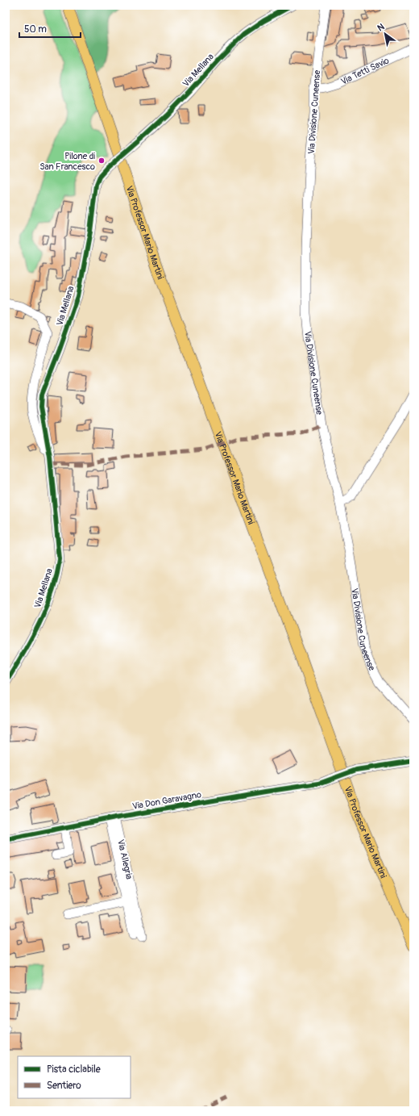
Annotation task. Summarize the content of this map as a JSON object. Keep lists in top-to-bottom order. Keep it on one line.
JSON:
{"streets":{"main road":["Via Professor Mario Martini"],"street":["Via Mellana","Via Tetti Savio","Via Divisione Cuneense","Via Don Garavagno","Via Allegria"]},"crossings":[["Via Tetti Savio","Via Divisione Cuneense"],["Via Don Garavagno","Via Allegria"]],"places":["Pilone di San Francesco"],"legend":["Pista ciclabile","Sentiero"],"scale_bar":"50 m","north":"top left"}
